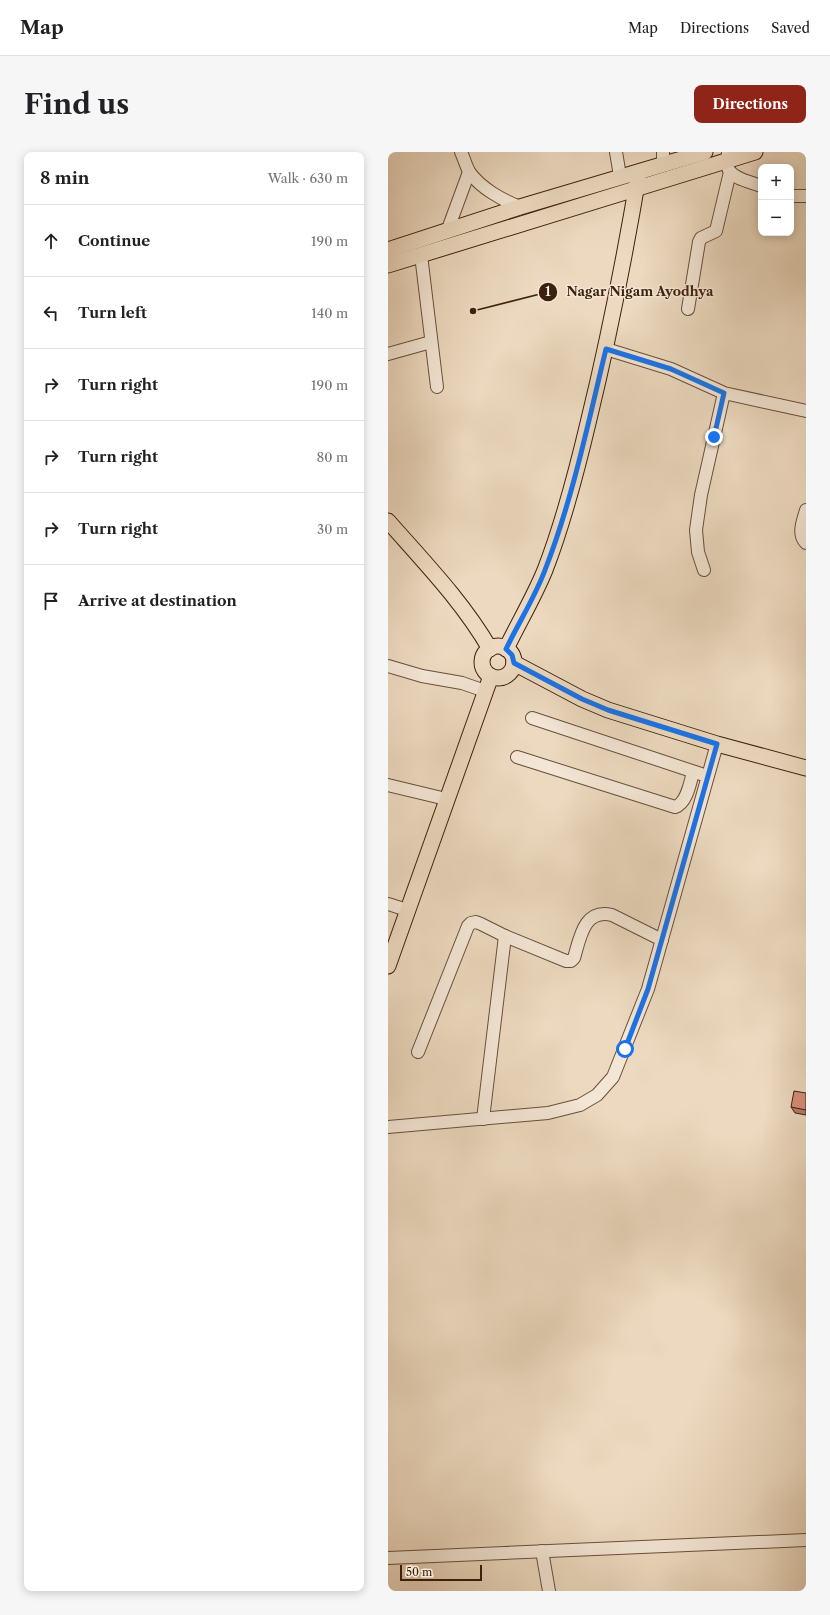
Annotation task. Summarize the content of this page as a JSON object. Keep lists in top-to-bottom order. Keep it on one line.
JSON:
{"places":["Nagar Nigam Ayodhya"],"scale_bar":"50 m","page":{"header":"Map","nav":["Map","Directions","Saved"],"buttons":"Directions","title":"Find us","heading":["8 min","Walk · 630 m"],"map_buttons":["+","−"],"list":[["Continue","190 m"],["Turn left","140 m"],["Turn right","190 m"],["Turn right","80 m"],["Turn right","30 m"],"Arrive at destination"],"scale":"50 m"}}
